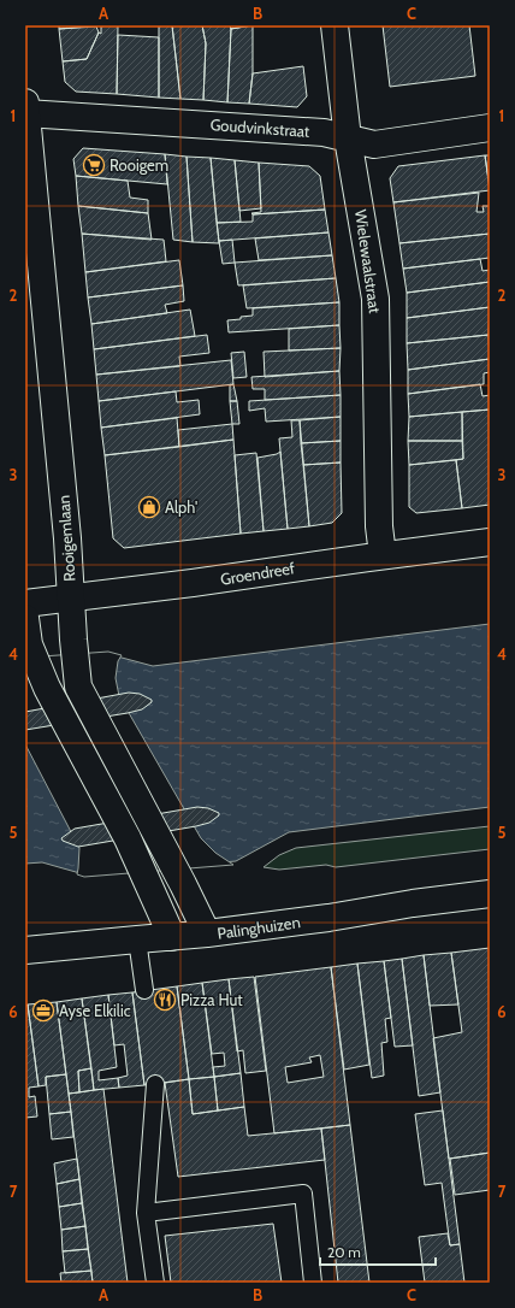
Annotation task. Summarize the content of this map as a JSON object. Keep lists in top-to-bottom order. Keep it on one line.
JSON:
{"streets":{"main road":["Goudvinkstraat","Wielewaalstraat","Rooigemlaan","Groendreef","Palinghuizen"]},"crossings":[["Goudvinkstraat","Wielewaalstraat"],["Goudvinkstraat","Rooigemlaan"],["Wielewaalstraat","Groendreef"],["Rooigemlaan","Groendreef"],["Rooigemlaan","Palinghuizen"]],"places":{"supermarket":["Rooigem"],"shop":["Alph'"],"restaurant":["Pizza Hut"],"office":["Ayse Elkilic"]},"scale_bar":"20 m","grid":{"columns":["A","B","C"],"rows":["1","2","3","4","5","6","7"]}}
